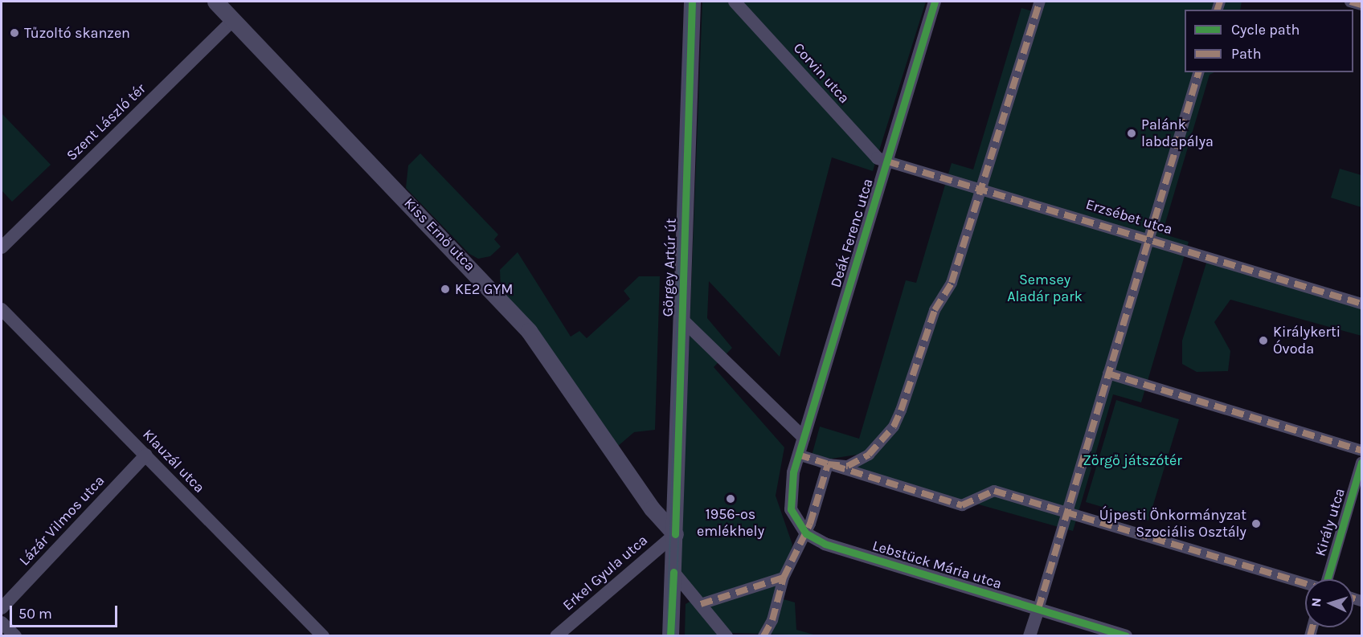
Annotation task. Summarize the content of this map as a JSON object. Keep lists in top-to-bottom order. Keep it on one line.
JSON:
{"streets":{"street":["Corvin utca","Szent László tér","Erzsébet utca","Deák Ferenc utca","Kiss Ernő utca","Görgey Artúr út","Klauzál utca","Lázár Vilmos utca","Király utca","Lebstück Mária utca","Erkel Gyula utca"]},"crossings":[["Corvin utca","Erzsébet utca"],["Corvin utca","Deák Ferenc utca"],["Szent László tér","Kiss Ernő utca"],["Erzsébet utca","Deák Ferenc utca"],["Deák Ferenc utca","Lebstück Mária utca"],["Kiss Ernő utca","Görgey Artúr út"],["Kiss Ernő utca","Erkel Gyula utca"],["Görgey Artúr út","Erkel Gyula utca"],["Klauzál utca","Lázár Vilmos utca"]],"parks":["Semsey Aladár park","Zörgő játszótér"],"places":["Tűzoltó skanzen","Palánk labdapálya","KE2 GYM","Királykerti Óvoda","1956-os emlékhely","Újpesti Önkormányzat Szociális Osztály"],"legend":["Cycle path","Path"],"scale_bar":"50 m","north":"left"}
